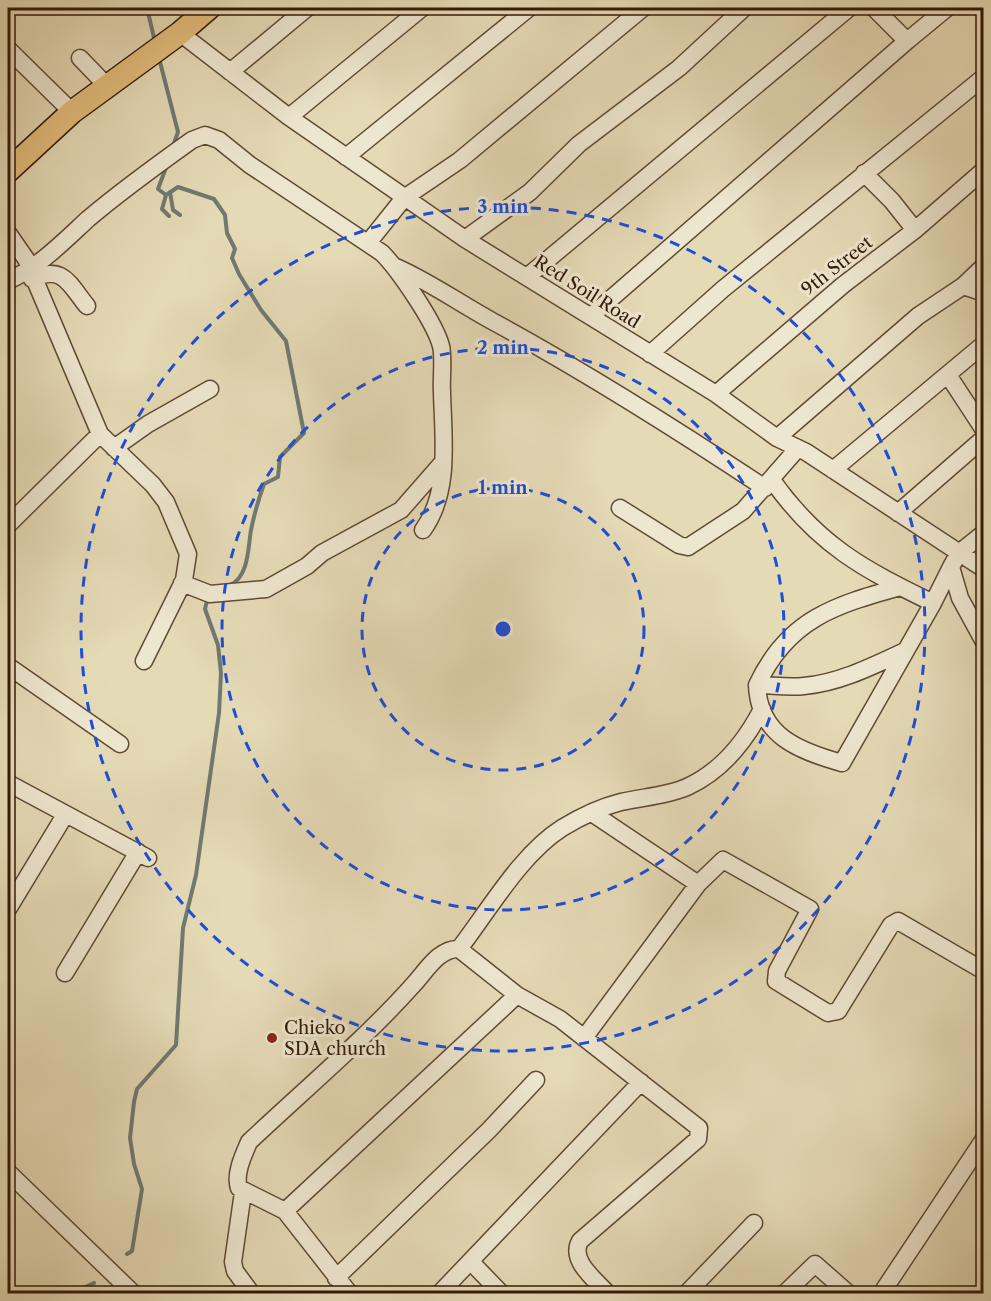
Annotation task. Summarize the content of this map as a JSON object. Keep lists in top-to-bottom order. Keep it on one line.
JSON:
{"streets":{"street":["9th Street","Red Soil Road"]},"crossings":[["9th Street","Red Soil Road"]],"places":["Chieko SDA church"],"rings":["3 min","2 min","1 min"]}
